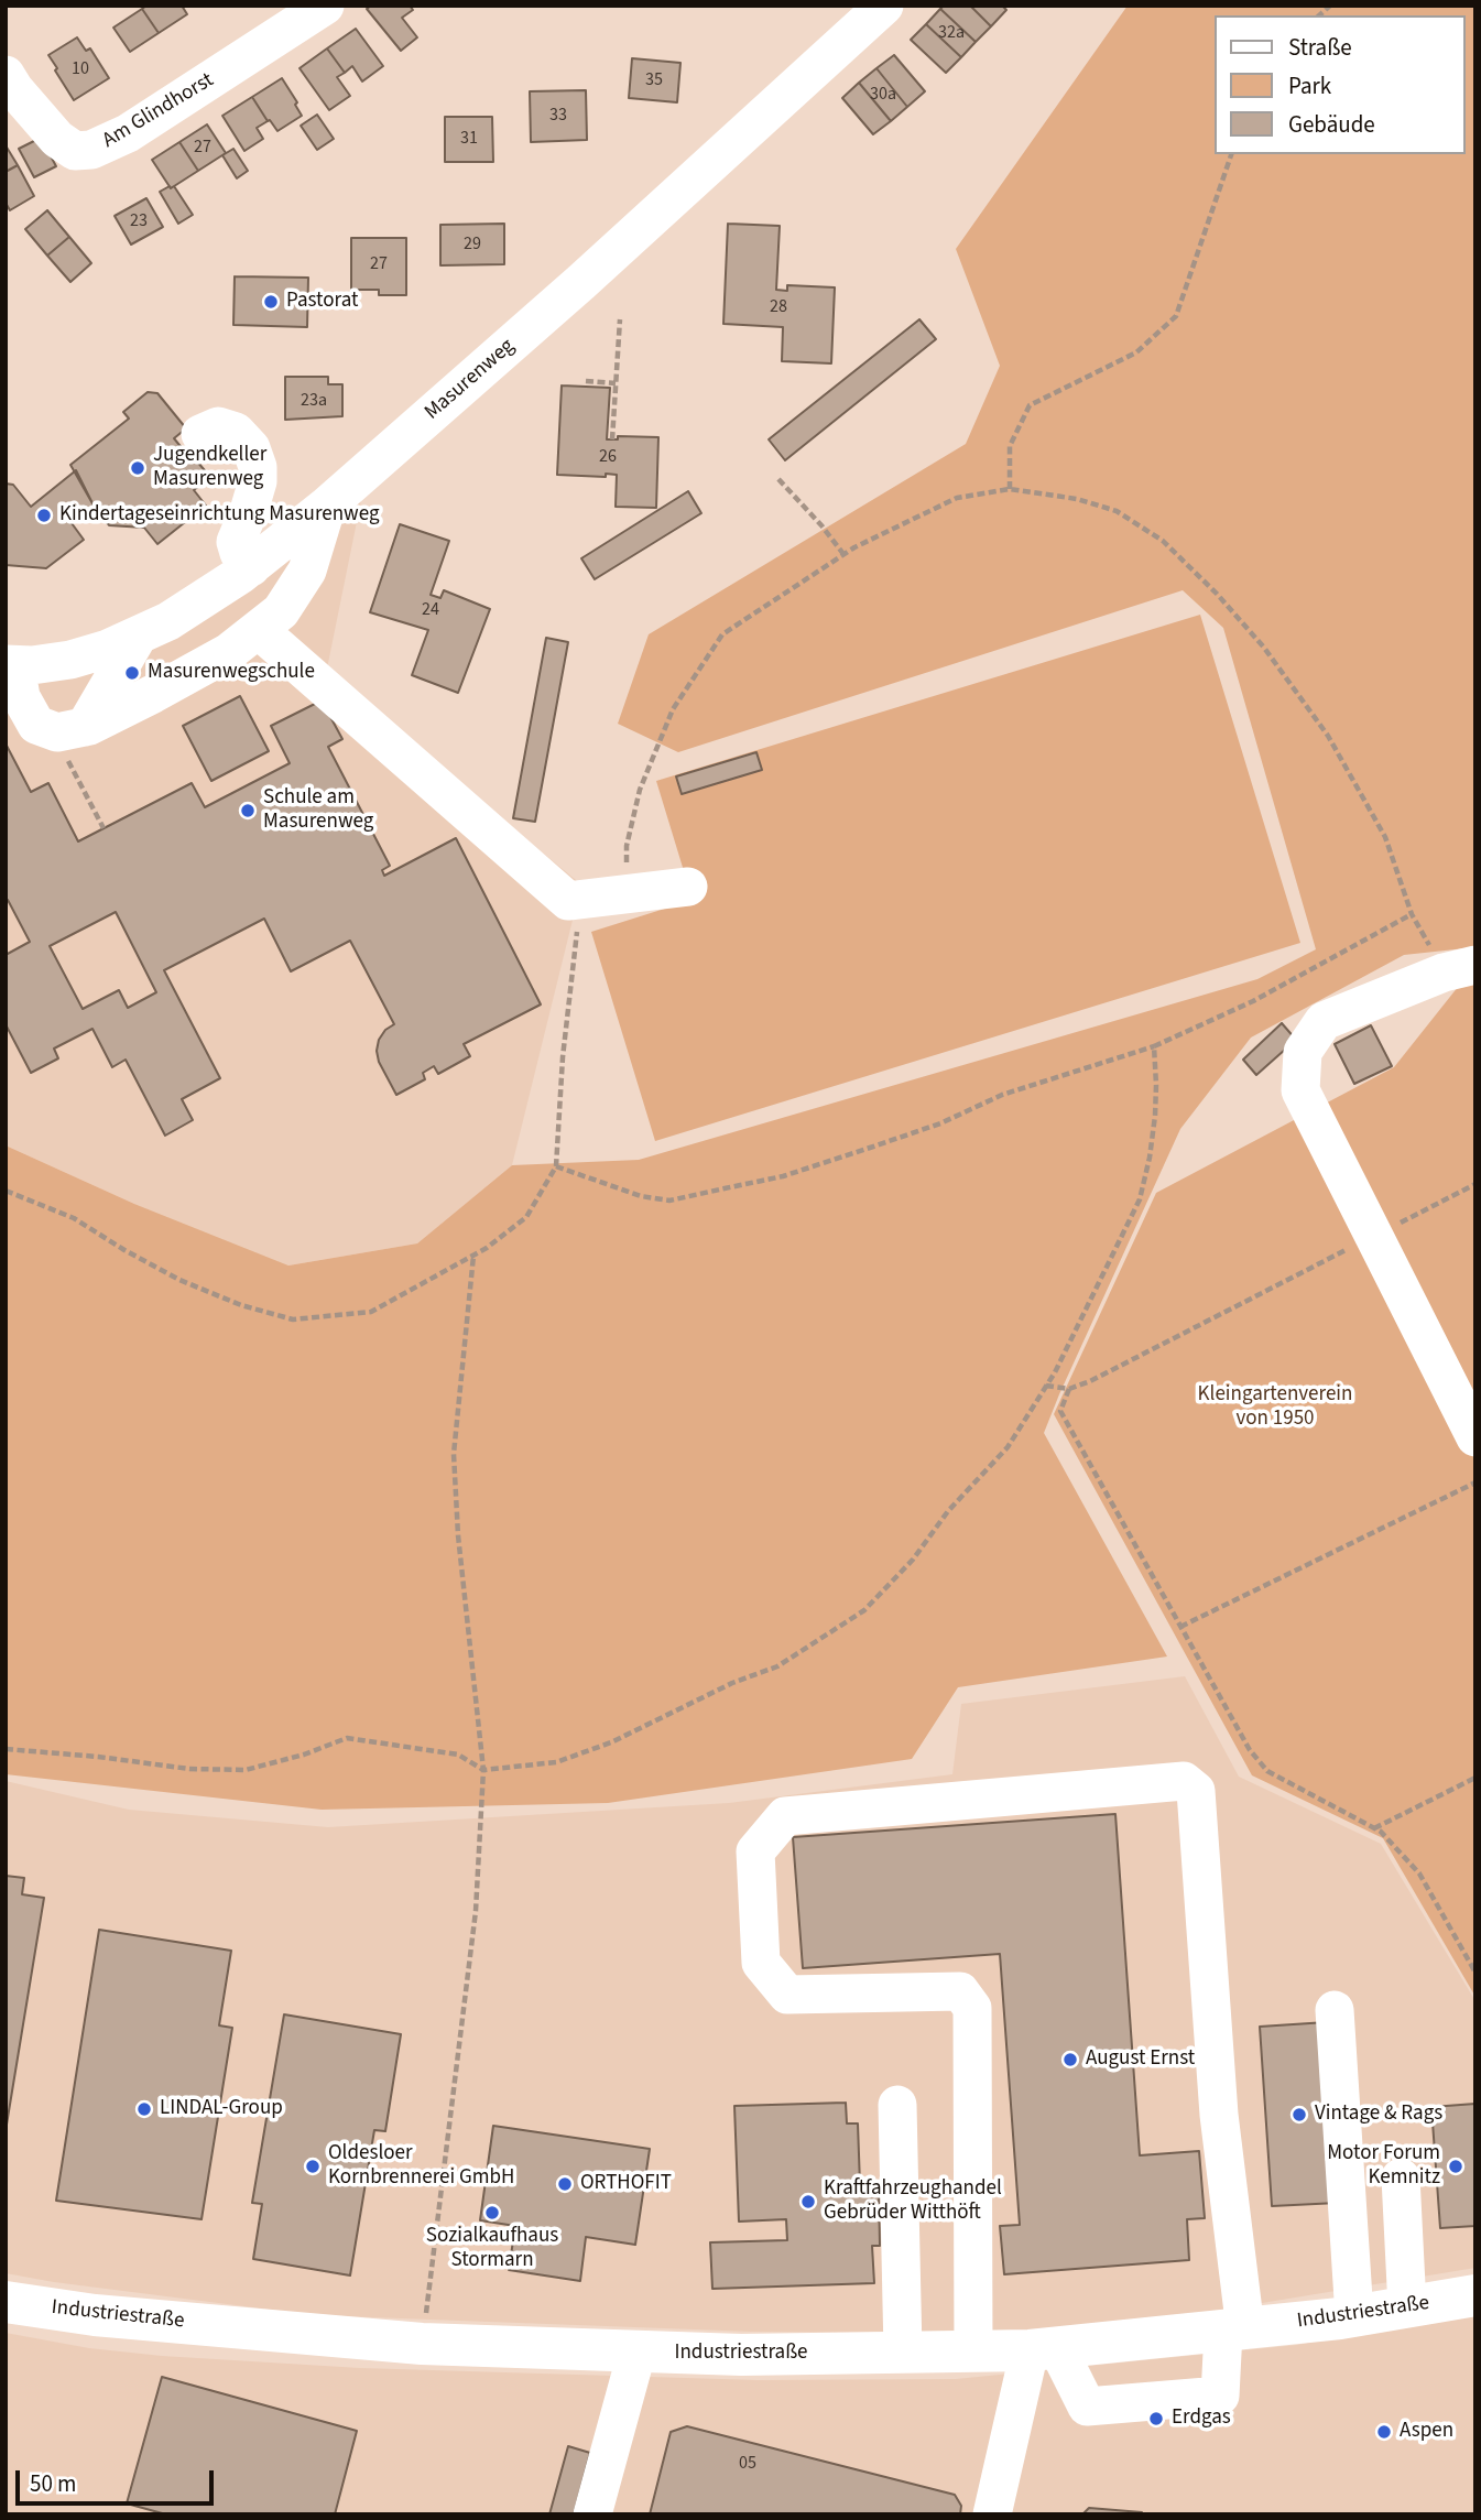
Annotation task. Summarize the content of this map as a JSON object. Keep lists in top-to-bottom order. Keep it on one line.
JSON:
{"streets":{"main road":["Industriestraße"],"street":["Am Glindhorst","Masurenweg"]},"parks":["Kleingartenverein von 1950"],"places":["Pastorat","Jugendkeller Masurenweg","Kindertageseinrichtung Masurenweg","Masurenwegschule","Schule am Masurenweg","August Ernst","LINDAL-Group","Vintage & Rags","Oldesloer Kornbrennerei GmbH","Motor Forum Kemnitz","ORTHOFIT","Kraftfahrzeughandel Gebrüder Witthöft","Sozialkaufhaus Stormarn","Erdgas","Aspen"],"house_numbers":["32a","10","35","30a","33","31","27","23","29","27","28","23a","26","24","05"],"legend":["Straße","Park","Gebäude"],"scale_bar":"50 m"}
